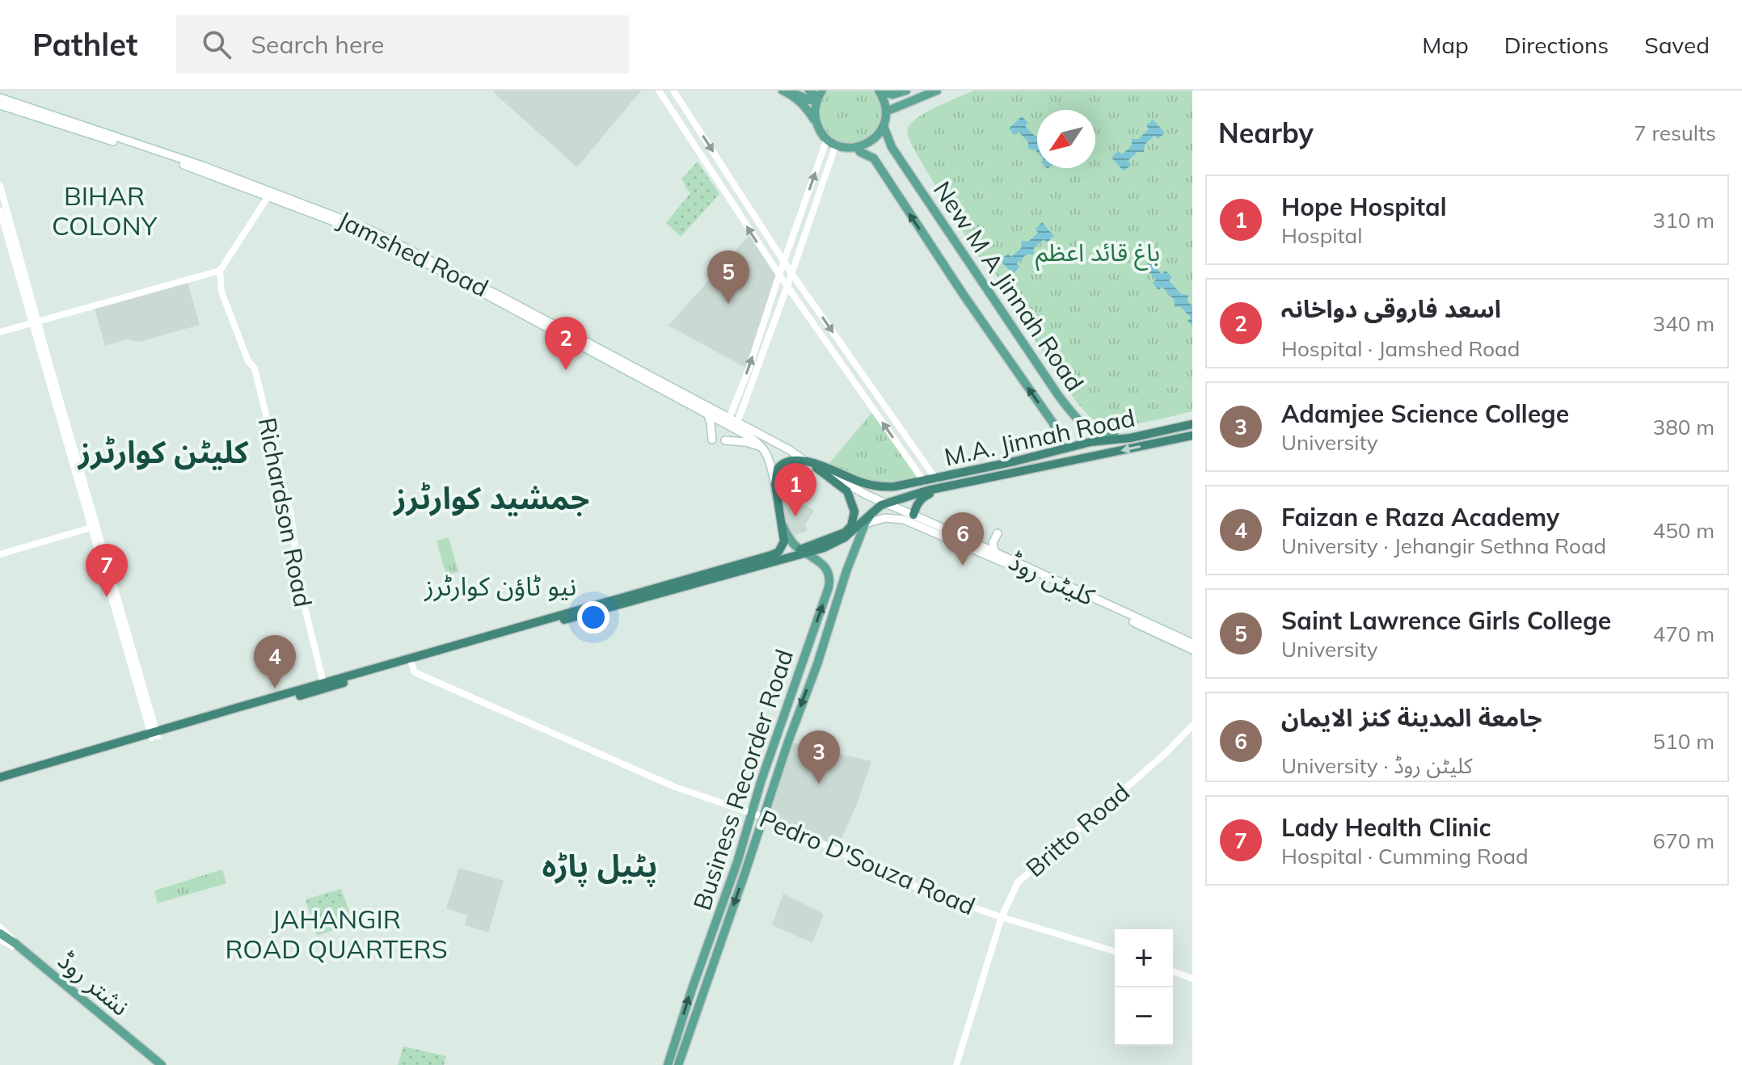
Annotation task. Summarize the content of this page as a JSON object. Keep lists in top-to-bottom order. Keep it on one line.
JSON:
{"streets":{"highway":["M.A. Jinnah Road"],"main road":["Jamshed Road","New M A Jinnah Road","کلیٹن روڈ","Business Recorder Road","نشتر روڈ"],"street":["Richardson Road","Britto Road","Pedro D'Souza Road"]},"crossings":[["Jamshed Road","M.A. Jinnah Road"],["Jamshed Road","کلیٹن روڈ"],["Jamshed Road","Business Recorder Road"],["New M A Jinnah Road","M.A. Jinnah Road"],["M.A. Jinnah Road","کلیٹن روڈ"],["M.A. Jinnah Road","Business Recorder Road"],["کلیٹن روڈ","Business Recorder Road"],["Business Recorder Road","Pedro D'Souza Road"],["Britto Road","Pedro D'Souza Road"]],"districts":["BIHAR COLONY","کلیٹن کوارٹرز","جمشید کوارٹرز","نیو ٹاؤن کوارٹرز","پٹیل پاڑہ","JAHANGIR ROAD QUARTERS"],"parks":["باغ قائد اعظم"],"north":"bottom left","page":{"header":"Pathlet","search":"Search here","nav":["Map","Directions","Saved"],"heading":["Nearby","7 results"],"list":[{"mark":"1","name":"Hope Hospital","note":"Hospital","value":"310 m"},{"mark":"2","name":"اسعد فاروقی دواخانہ","note":"Hospital · Jamshed Road","value":"340 m"},{"mark":"3","name":"Adamjee Science College","note":"University","value":"380 m"},{"mark":"4","name":"Faizan e Raza Academy","note":"University · Jehangir Sethna Road","value":"450 m"},{"mark":"5","name":"Saint Lawrence Girls College","note":"University","value":"470 m"},{"mark":"6","name":"جامعة المدينة كنز الايمان","note":"University · کلیٹن روڈ","value":"510 m"},{"mark":"7","name":"Lady Health Clinic","note":"Hospital · Cumming Road","value":"670 m"}],"pins":["5","2","1","6","7","4","3"],"map_buttons":["+","−"]}}
